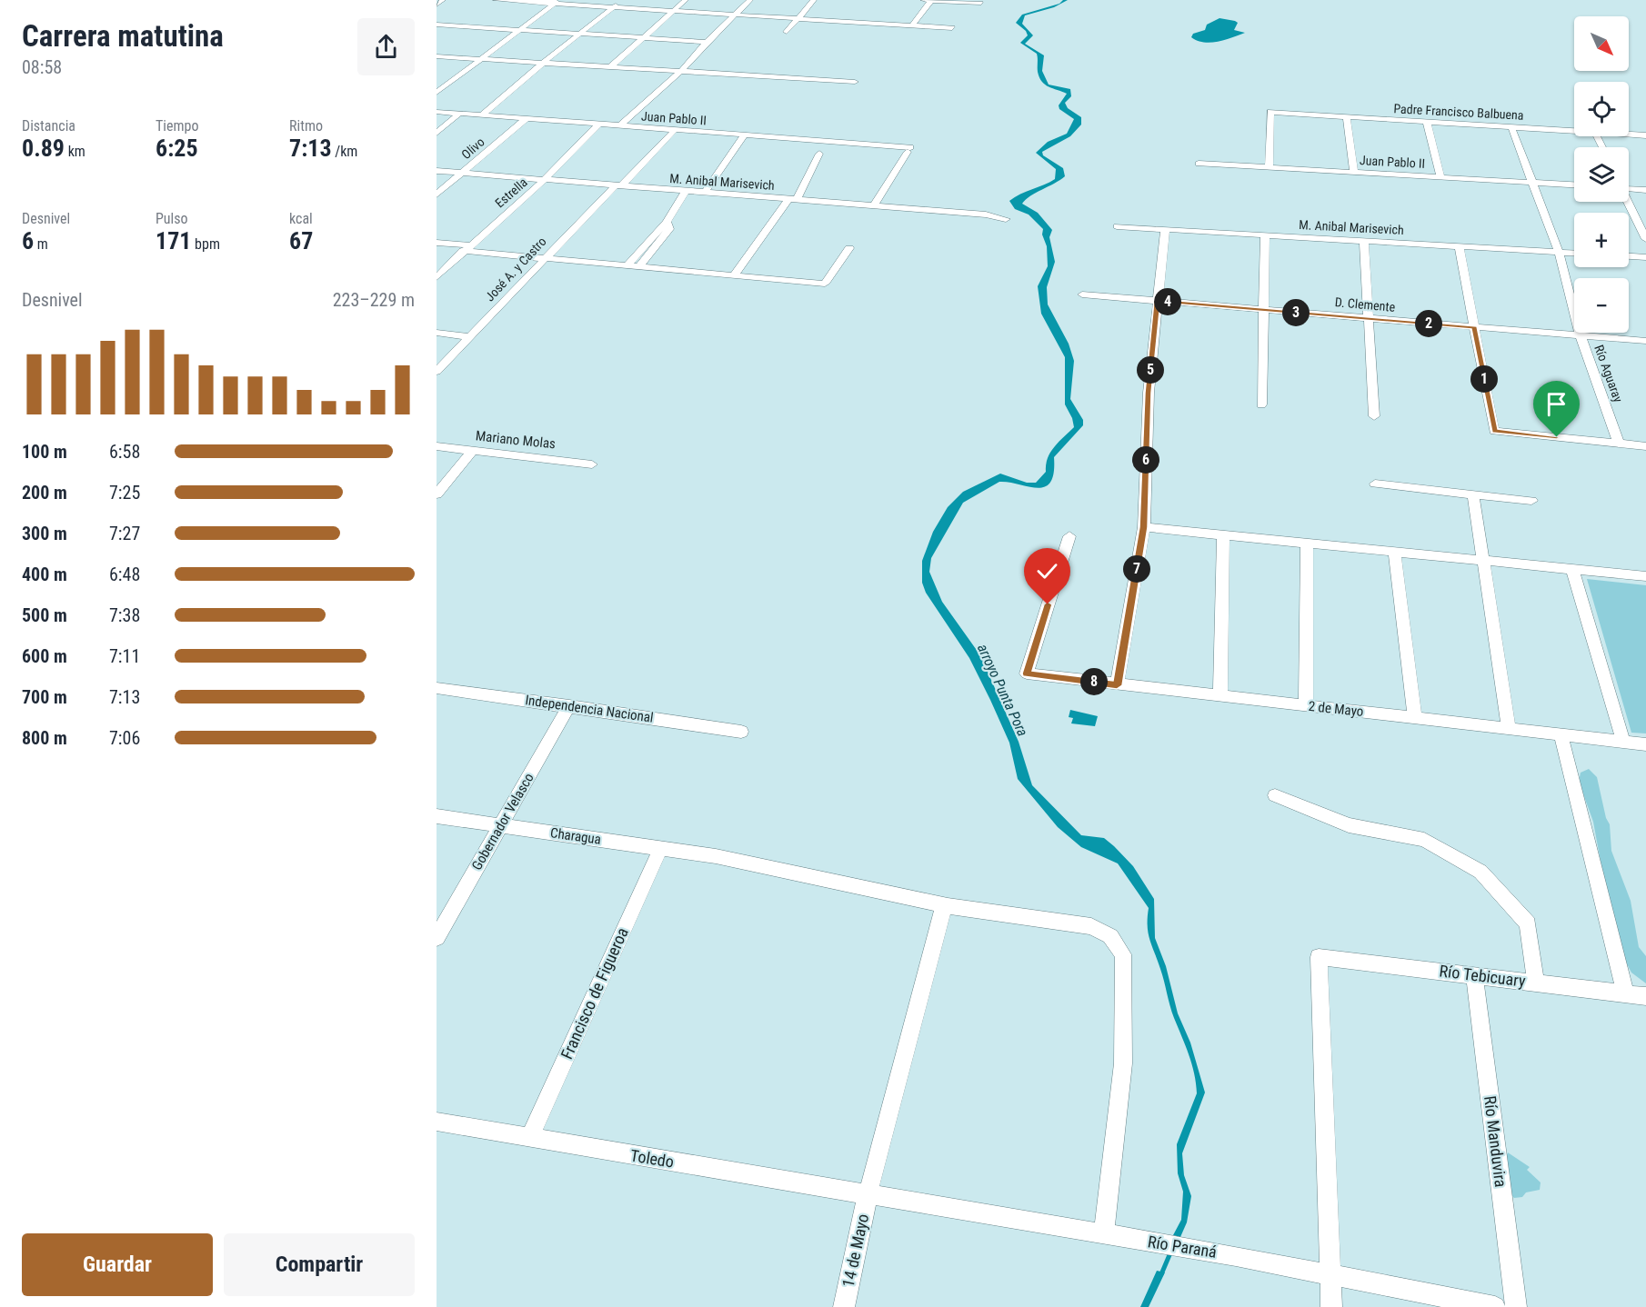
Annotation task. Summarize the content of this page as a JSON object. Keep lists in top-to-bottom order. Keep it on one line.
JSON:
{"streets":{"street":["Padre Francisco Balbuena","Juan Pablo II","Olivo","M. Anibal Marisevich","Estrella","José A. y Castro","D. Clemente","Río Aguaray","Mariano Molas","Independencia Nacional","2 de Mayo","Gobernador Velasco","Charagua","Río Tebicuary","Francisco de Figueroa","Río Manduvira","Toledo","Río Paraná","14 de Mayo"]},"crossings":[["Padre Francisco Balbuena","Juan Pablo II"],["Padre Francisco Balbuena","Río Aguaray"],["Juan Pablo II","Olivo"],["Juan Pablo II","M. Anibal Marisevich"],["Juan Pablo II","Estrella"],["Juan Pablo II","José A. y Castro"],["Juan Pablo II","Río Aguaray"],["Olivo","M. Anibal Marisevich"],["M. Anibal Marisevich","Estrella"],["M. Anibal Marisevich","José A. y Castro"],["M. Anibal Marisevich","Río Aguaray"],["D. Clemente","Río Aguaray"],["Independencia Nacional","Gobernador Velasco"],["Gobernador Velasco","Charagua"],["Charagua","Francisco de Figueroa"],["Charagua","Río Paraná"],["Charagua","14 de Mayo"],["Río Tebicuary","Río Manduvira"],["Río Tebicuary","Río Paraná"],["Francisco de Figueroa","Toledo"],["Toledo","Río Paraná"],["Toledo","14 de Mayo"],["Río Paraná","14 de Mayo"]],"water":["arroyo Punta Pora"],"north":"bottom right","page":{"heading":["Carrera matutina","08:58"],"map_buttons":["+","−"],"stats":[["Distancia","0.89 km"],["Tiempo","6:25"],["Ritmo","7:13 /km"],["Desnivel","6 m"],["Pulso","171 bpm"],["kcal","67"]],"chart":["Desnivel","223–229 m"],"pins":["4","3","2","5","1","6","7","8"],"list":[{"name":"100 m","note":"6:58"},{"name":"200 m","note":"7:25"},{"name":"300 m","note":"7:27"},{"name":"400 m","note":"6:48"},{"name":"500 m","note":"7:38"},{"name":"600 m","note":"7:11"},{"name":"700 m","note":"7:13"},{"name":"800 m","note":"7:06"}],"buttons":["Guardar","Compartir"]}}
